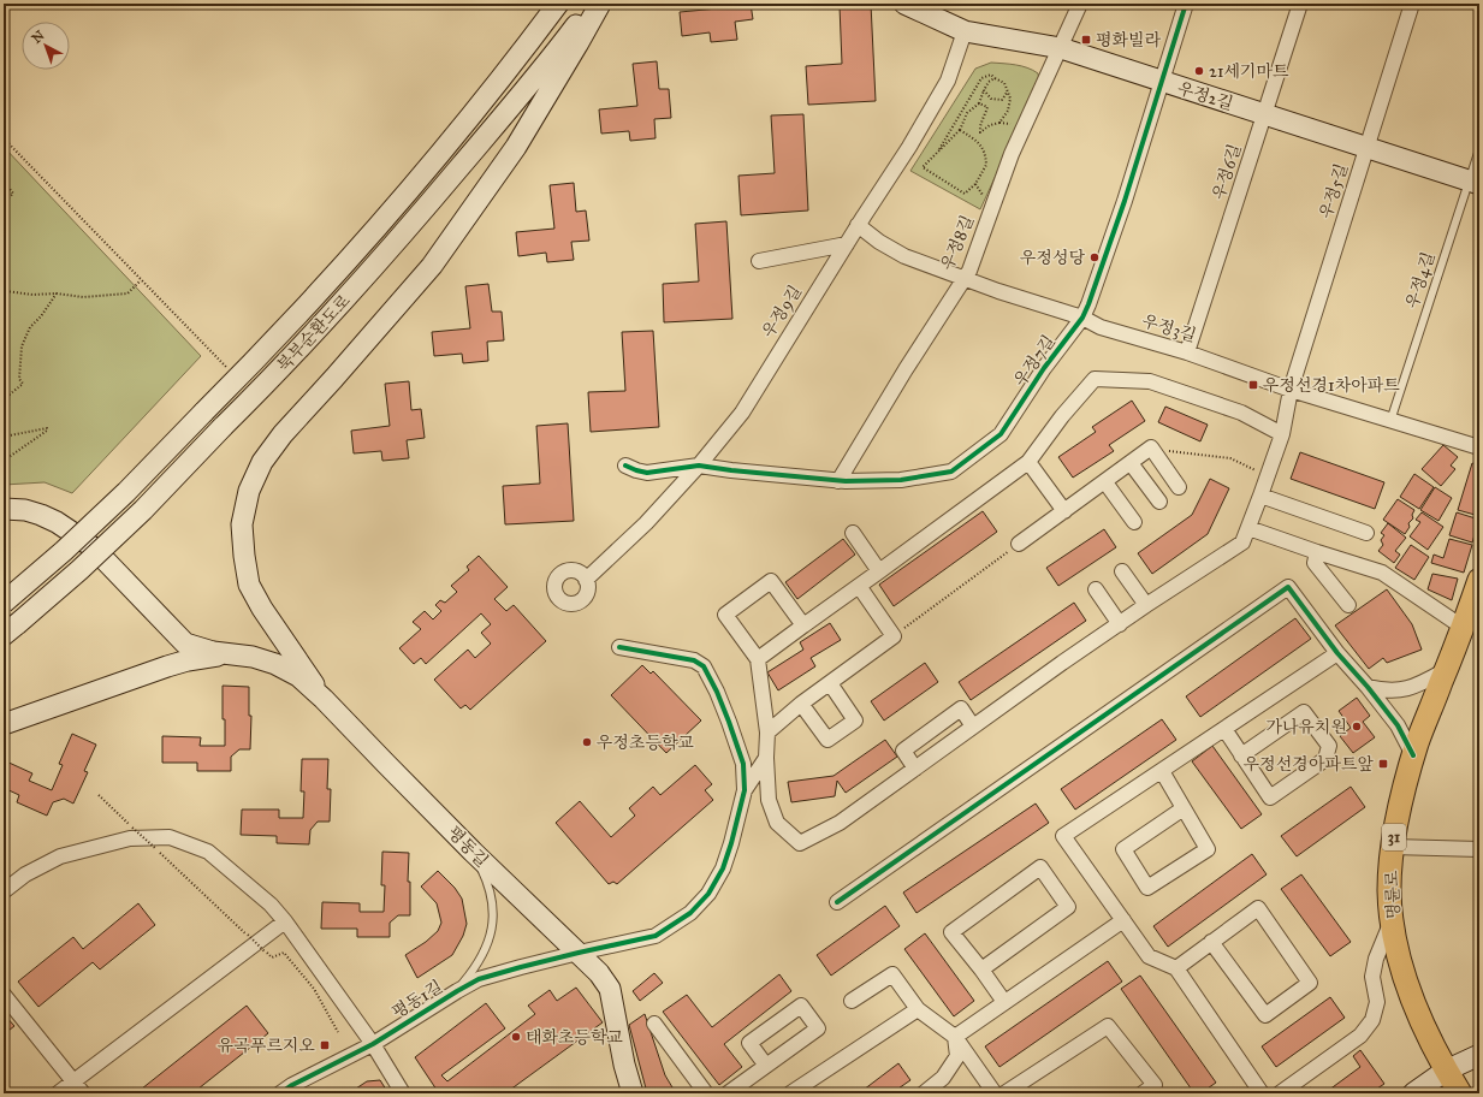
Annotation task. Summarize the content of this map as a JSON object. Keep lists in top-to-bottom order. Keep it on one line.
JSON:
{"streets":{"main road":["우정2길","북부순환도로","31","평동길","명륜로"],"street":["우정6길","우정5길","우정8길","우정9길","우정3길","우정7길","평동1길"],"lane":["우정4길"]},"crossings":[["우정2길","우정6길"],["우정2길","우정5길"],["우정2길","우정8길"],["우정2길","우정4길"],["우정2길","우정9길"],["우정2길","우정7길"],["우정6길","우정3길"],["우정5길","우정3길"],["우정8길","우정3길"],["우정8길","우정7길"],["우정4길","우정3길"],["우정9길","우정3길"],["우정9길","우정7길"],["우정3길","우정7길"],["평동길","평동1길"]],"places":{"transit":["평화빌라","우정선경1차아파트","우정선경아파트앞","유곡푸르지오"],"other":["21세기마트","우정성당","가나유치원","우정초등학교","태화초등학교"]},"north":"top left"}
